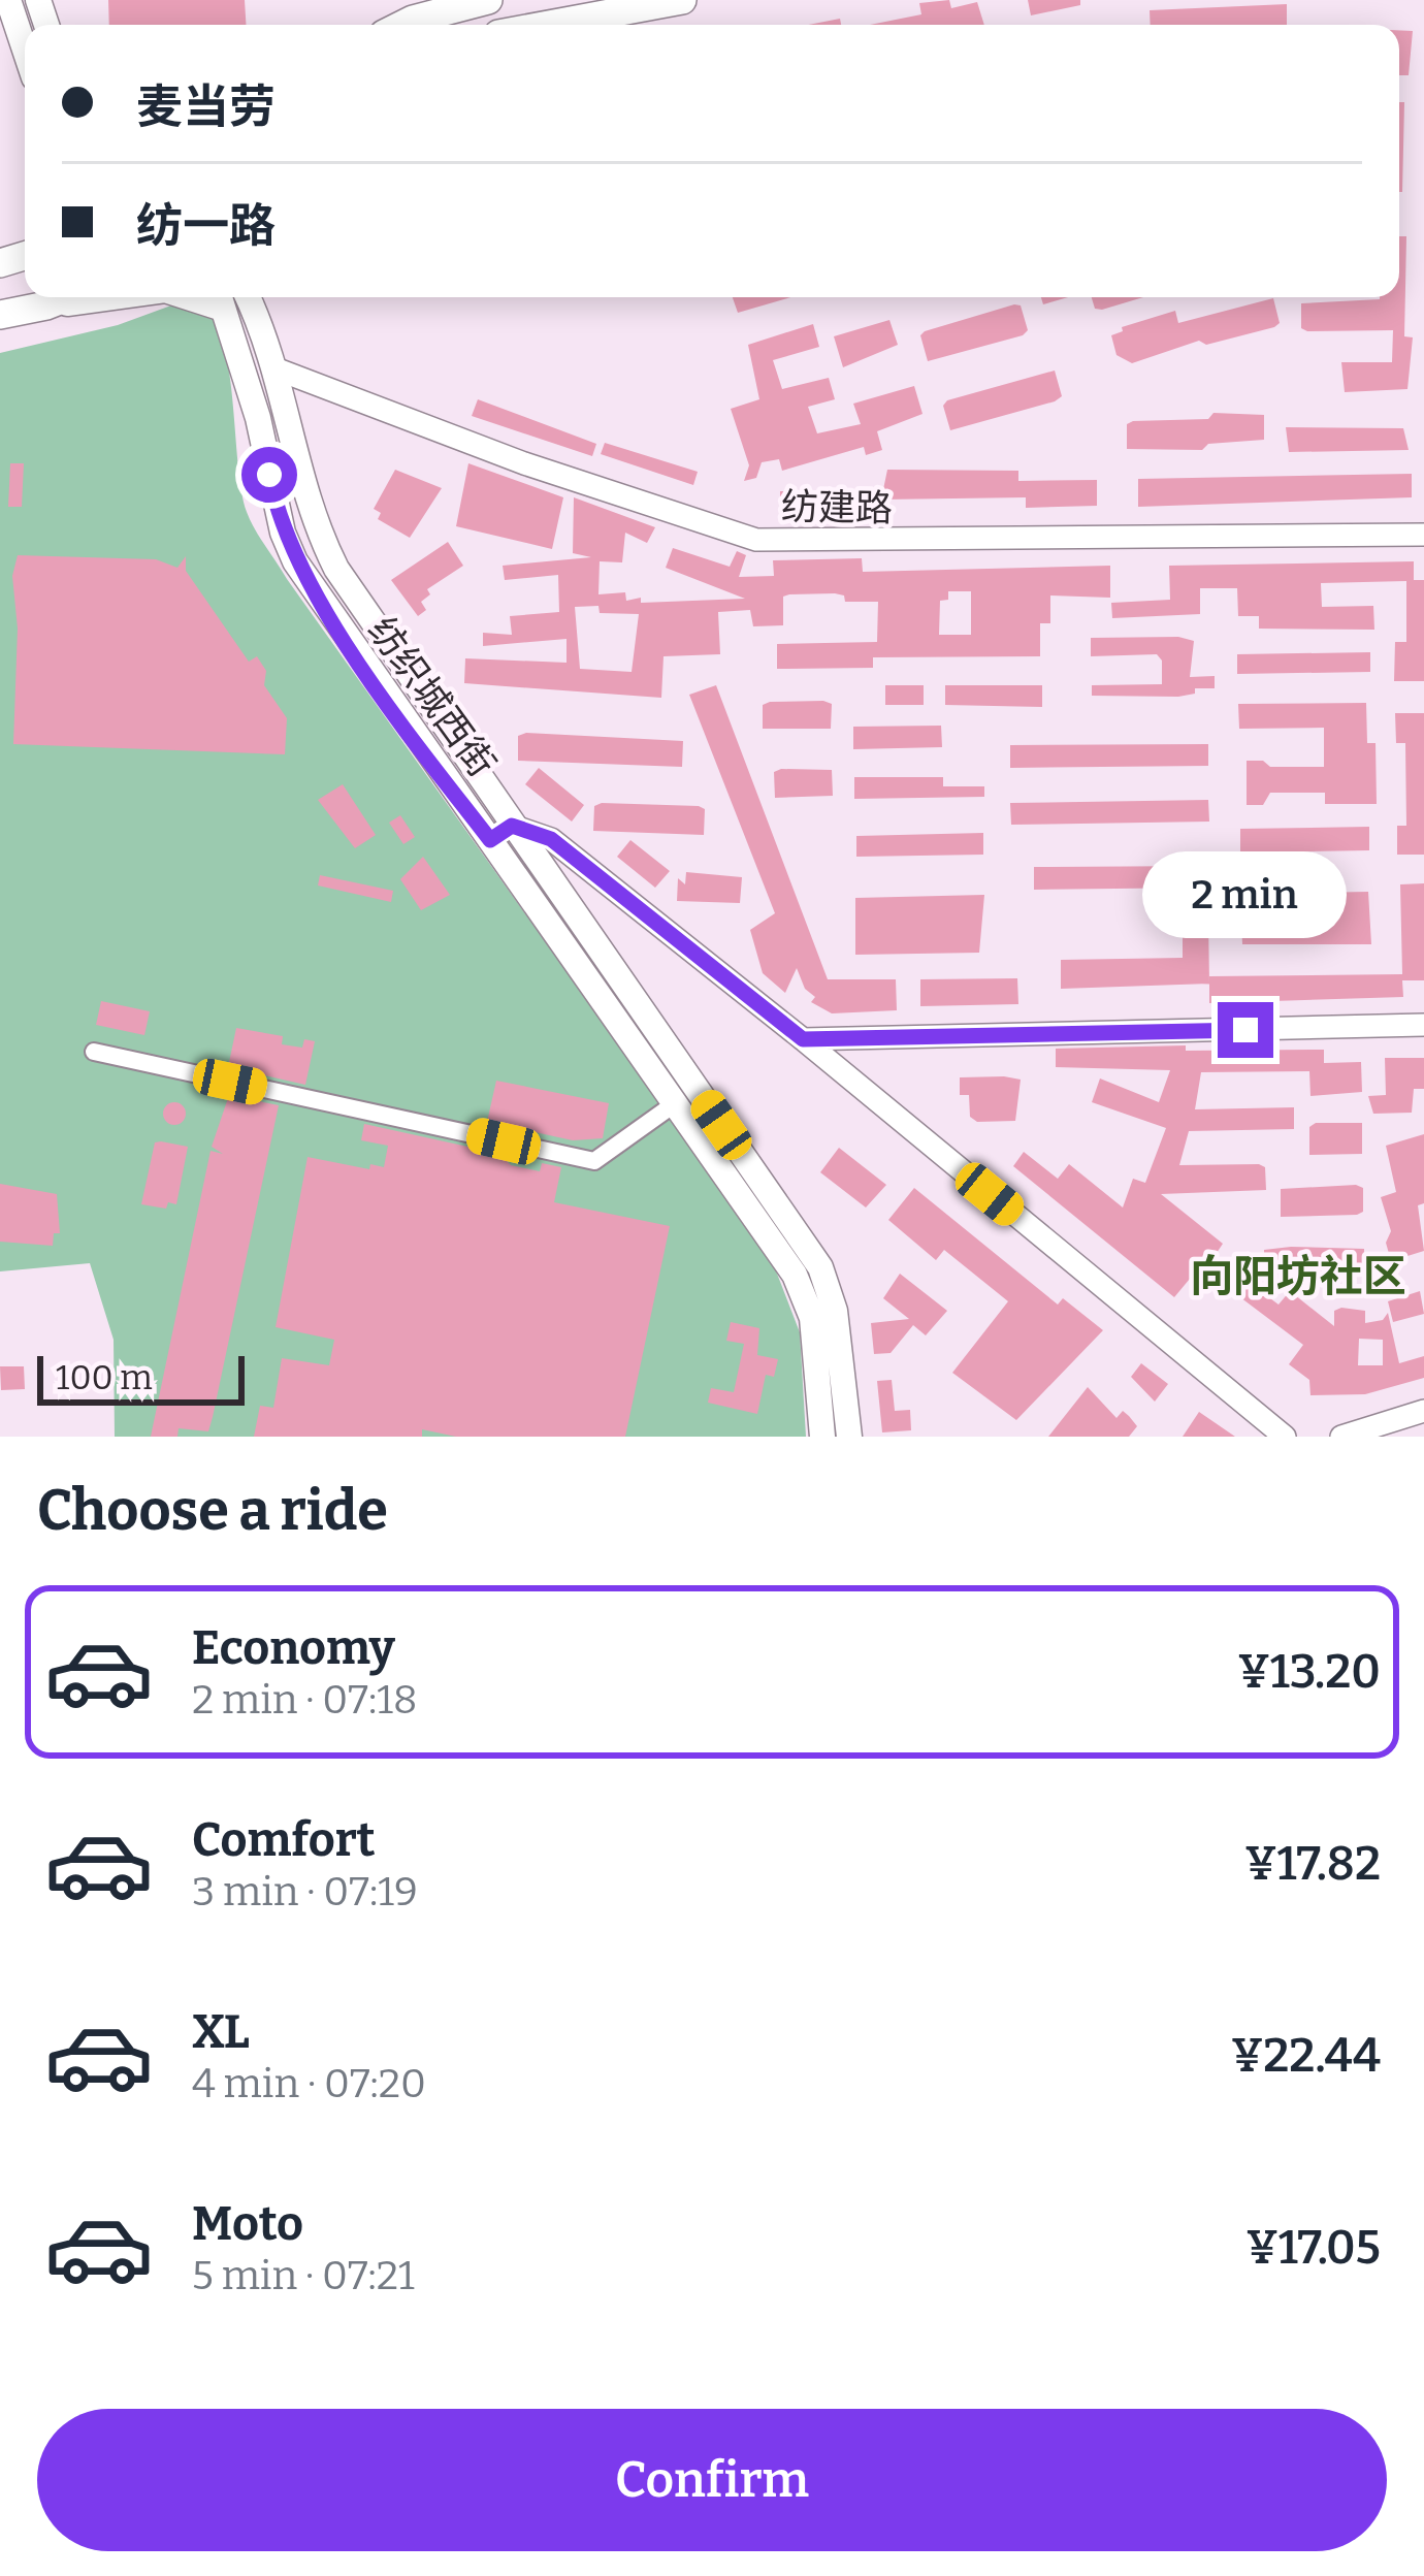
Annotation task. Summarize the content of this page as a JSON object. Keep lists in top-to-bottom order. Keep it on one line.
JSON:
{"streets":{"main road":["纺织城西街"],"street":["纺建路"]},"crossings":[["纺建路","纺织城西街"]],"districts":["向阳坊社区"],"scale_bar":"100 m","page":{"banner":["麦当劳","纺一路"],"bubble":"2 min","scale":"100 m","heading":"Choose a ride","list":[{"name":"Economy","note":"2 min · 07:18","value":"¥13.20"},{"name":"Comfort","note":"3 min · 07:19","value":"¥17.82"},{"name":"XL","note":"4 min · 07:20","value":"¥22.44"},{"name":"Moto","note":"5 min · 07:21","value":"¥17.05"}],"buttons":"Confirm"}}
